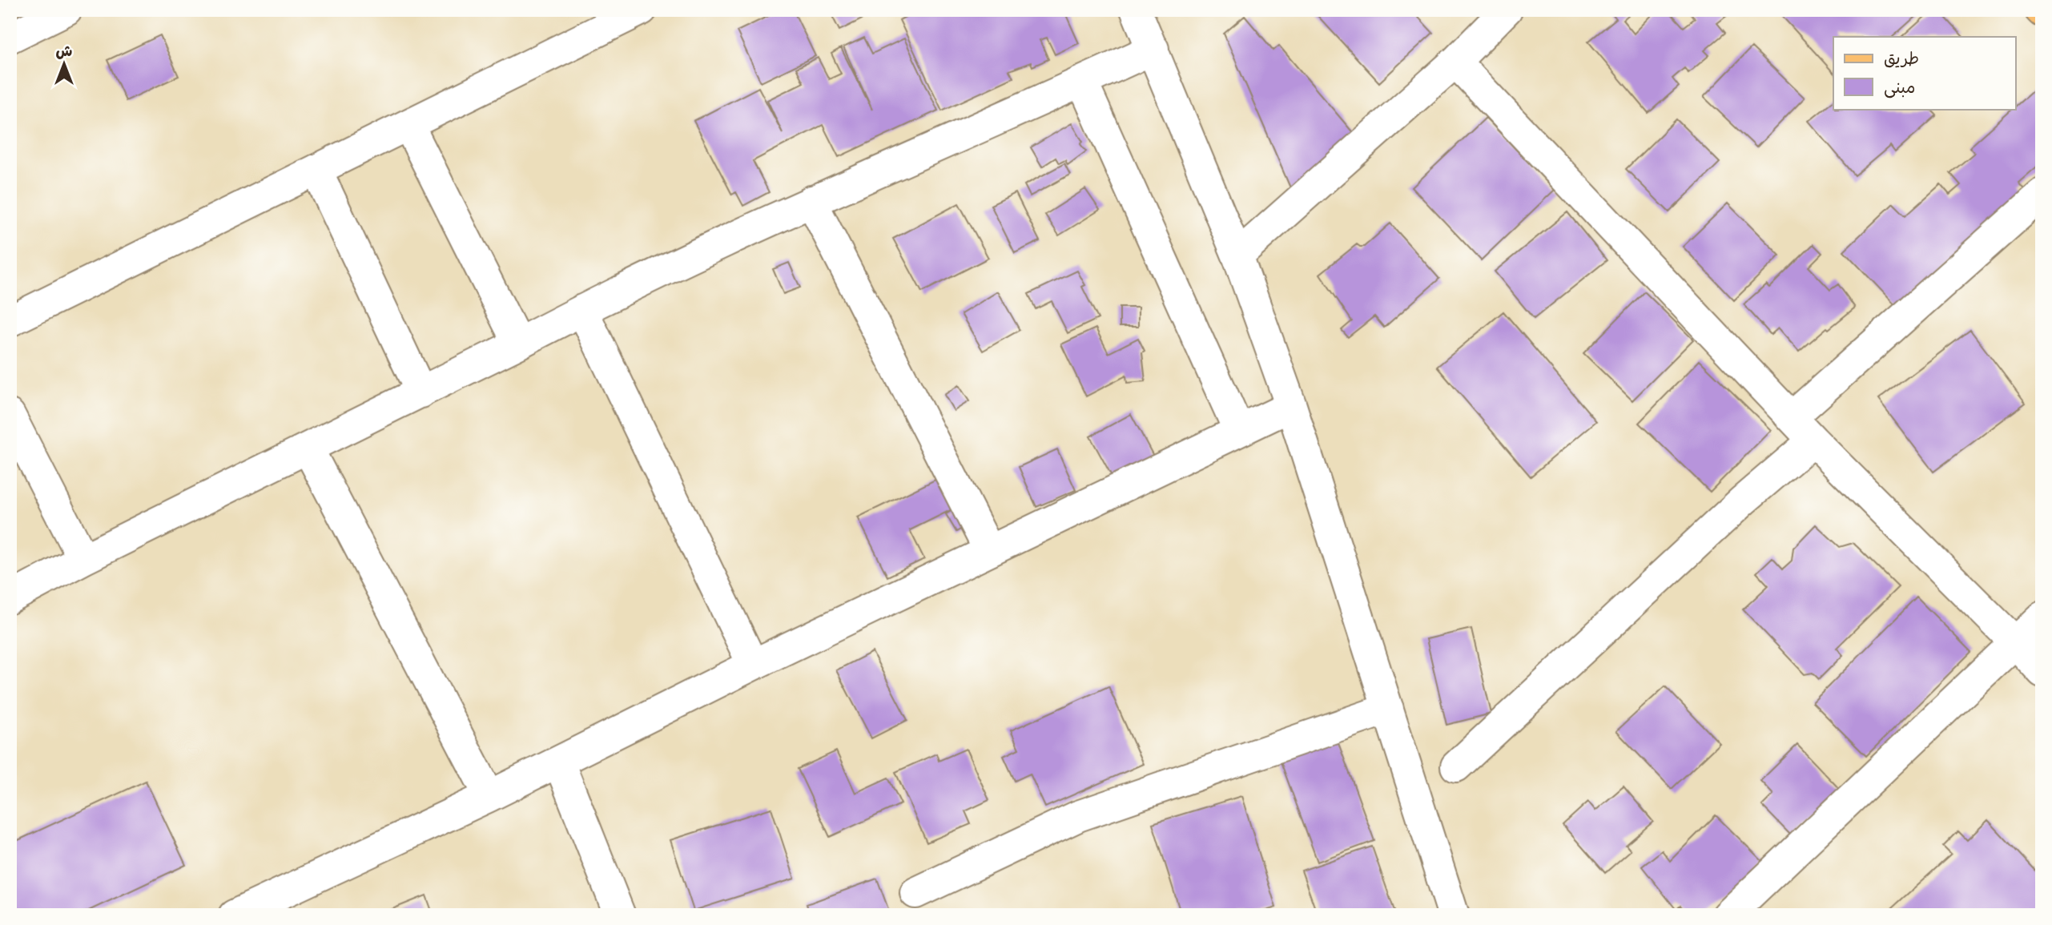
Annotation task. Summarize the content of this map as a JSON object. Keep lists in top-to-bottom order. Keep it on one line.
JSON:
{"legend":["طريق","مبنى"],"north":"top"}
